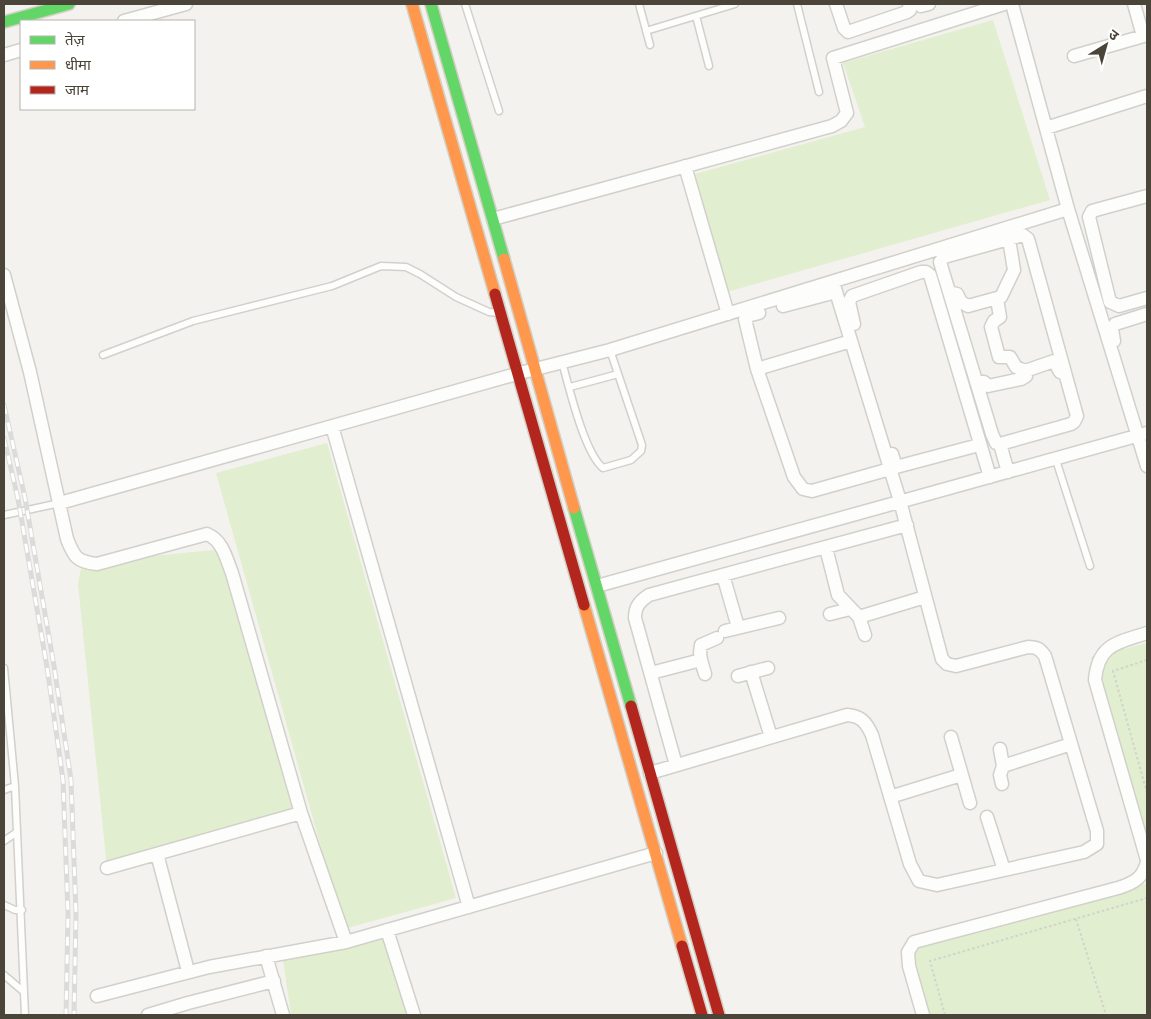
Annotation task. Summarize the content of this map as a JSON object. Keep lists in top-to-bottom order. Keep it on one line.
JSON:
{"legend":["तेज़","धीमा","जाम"],"north":"top right"}
